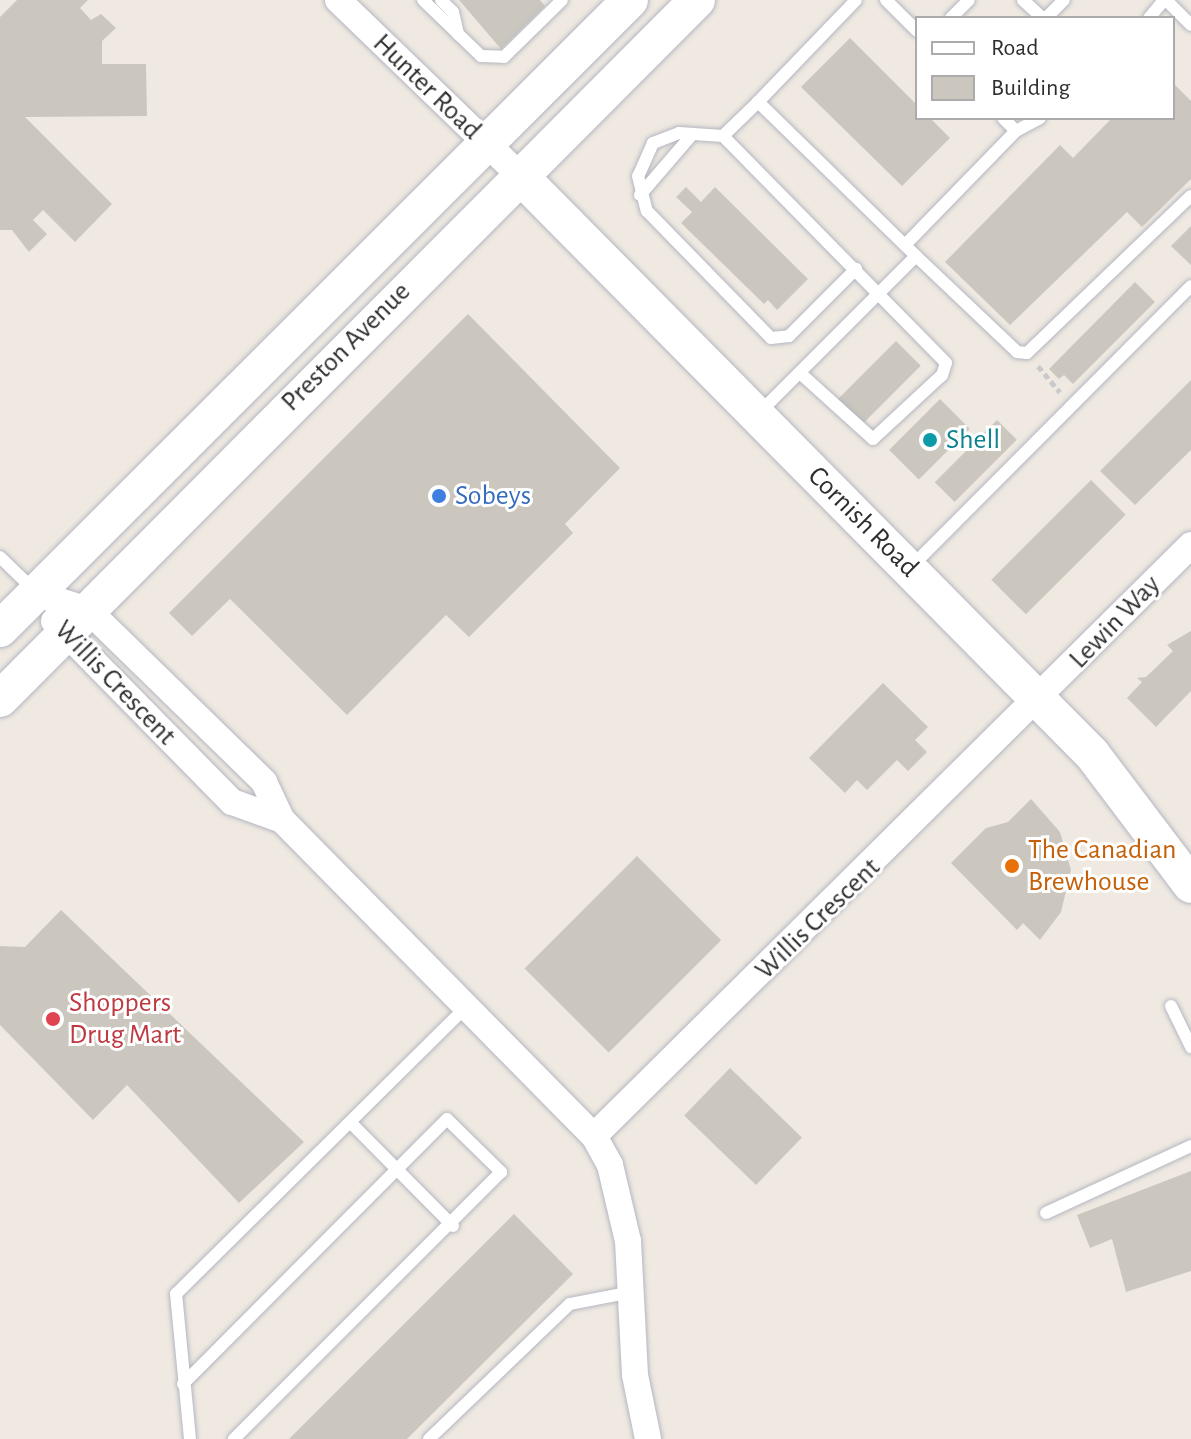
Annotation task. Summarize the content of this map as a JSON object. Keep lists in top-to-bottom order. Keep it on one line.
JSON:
{"streets":{"main road":["Preston Avenue","Cornish Road"],"street":["Hunter Road","Lewin Way","Willis Crescent"]},"crossings":[["Hunter Road","Preston Avenue"],["Hunter Road","Cornish Road"],["Preston Avenue","Cornish Road"],["Preston Avenue","Willis Crescent"],["Cornish Road","Lewin Way"],["Cornish Road","Willis Crescent"],["Lewin Way","Willis Crescent"]],"places":["Shell","Sobeys","The Canadian Brewhouse","Shoppers Drug Mart"],"legend":["Road","Building"]}
